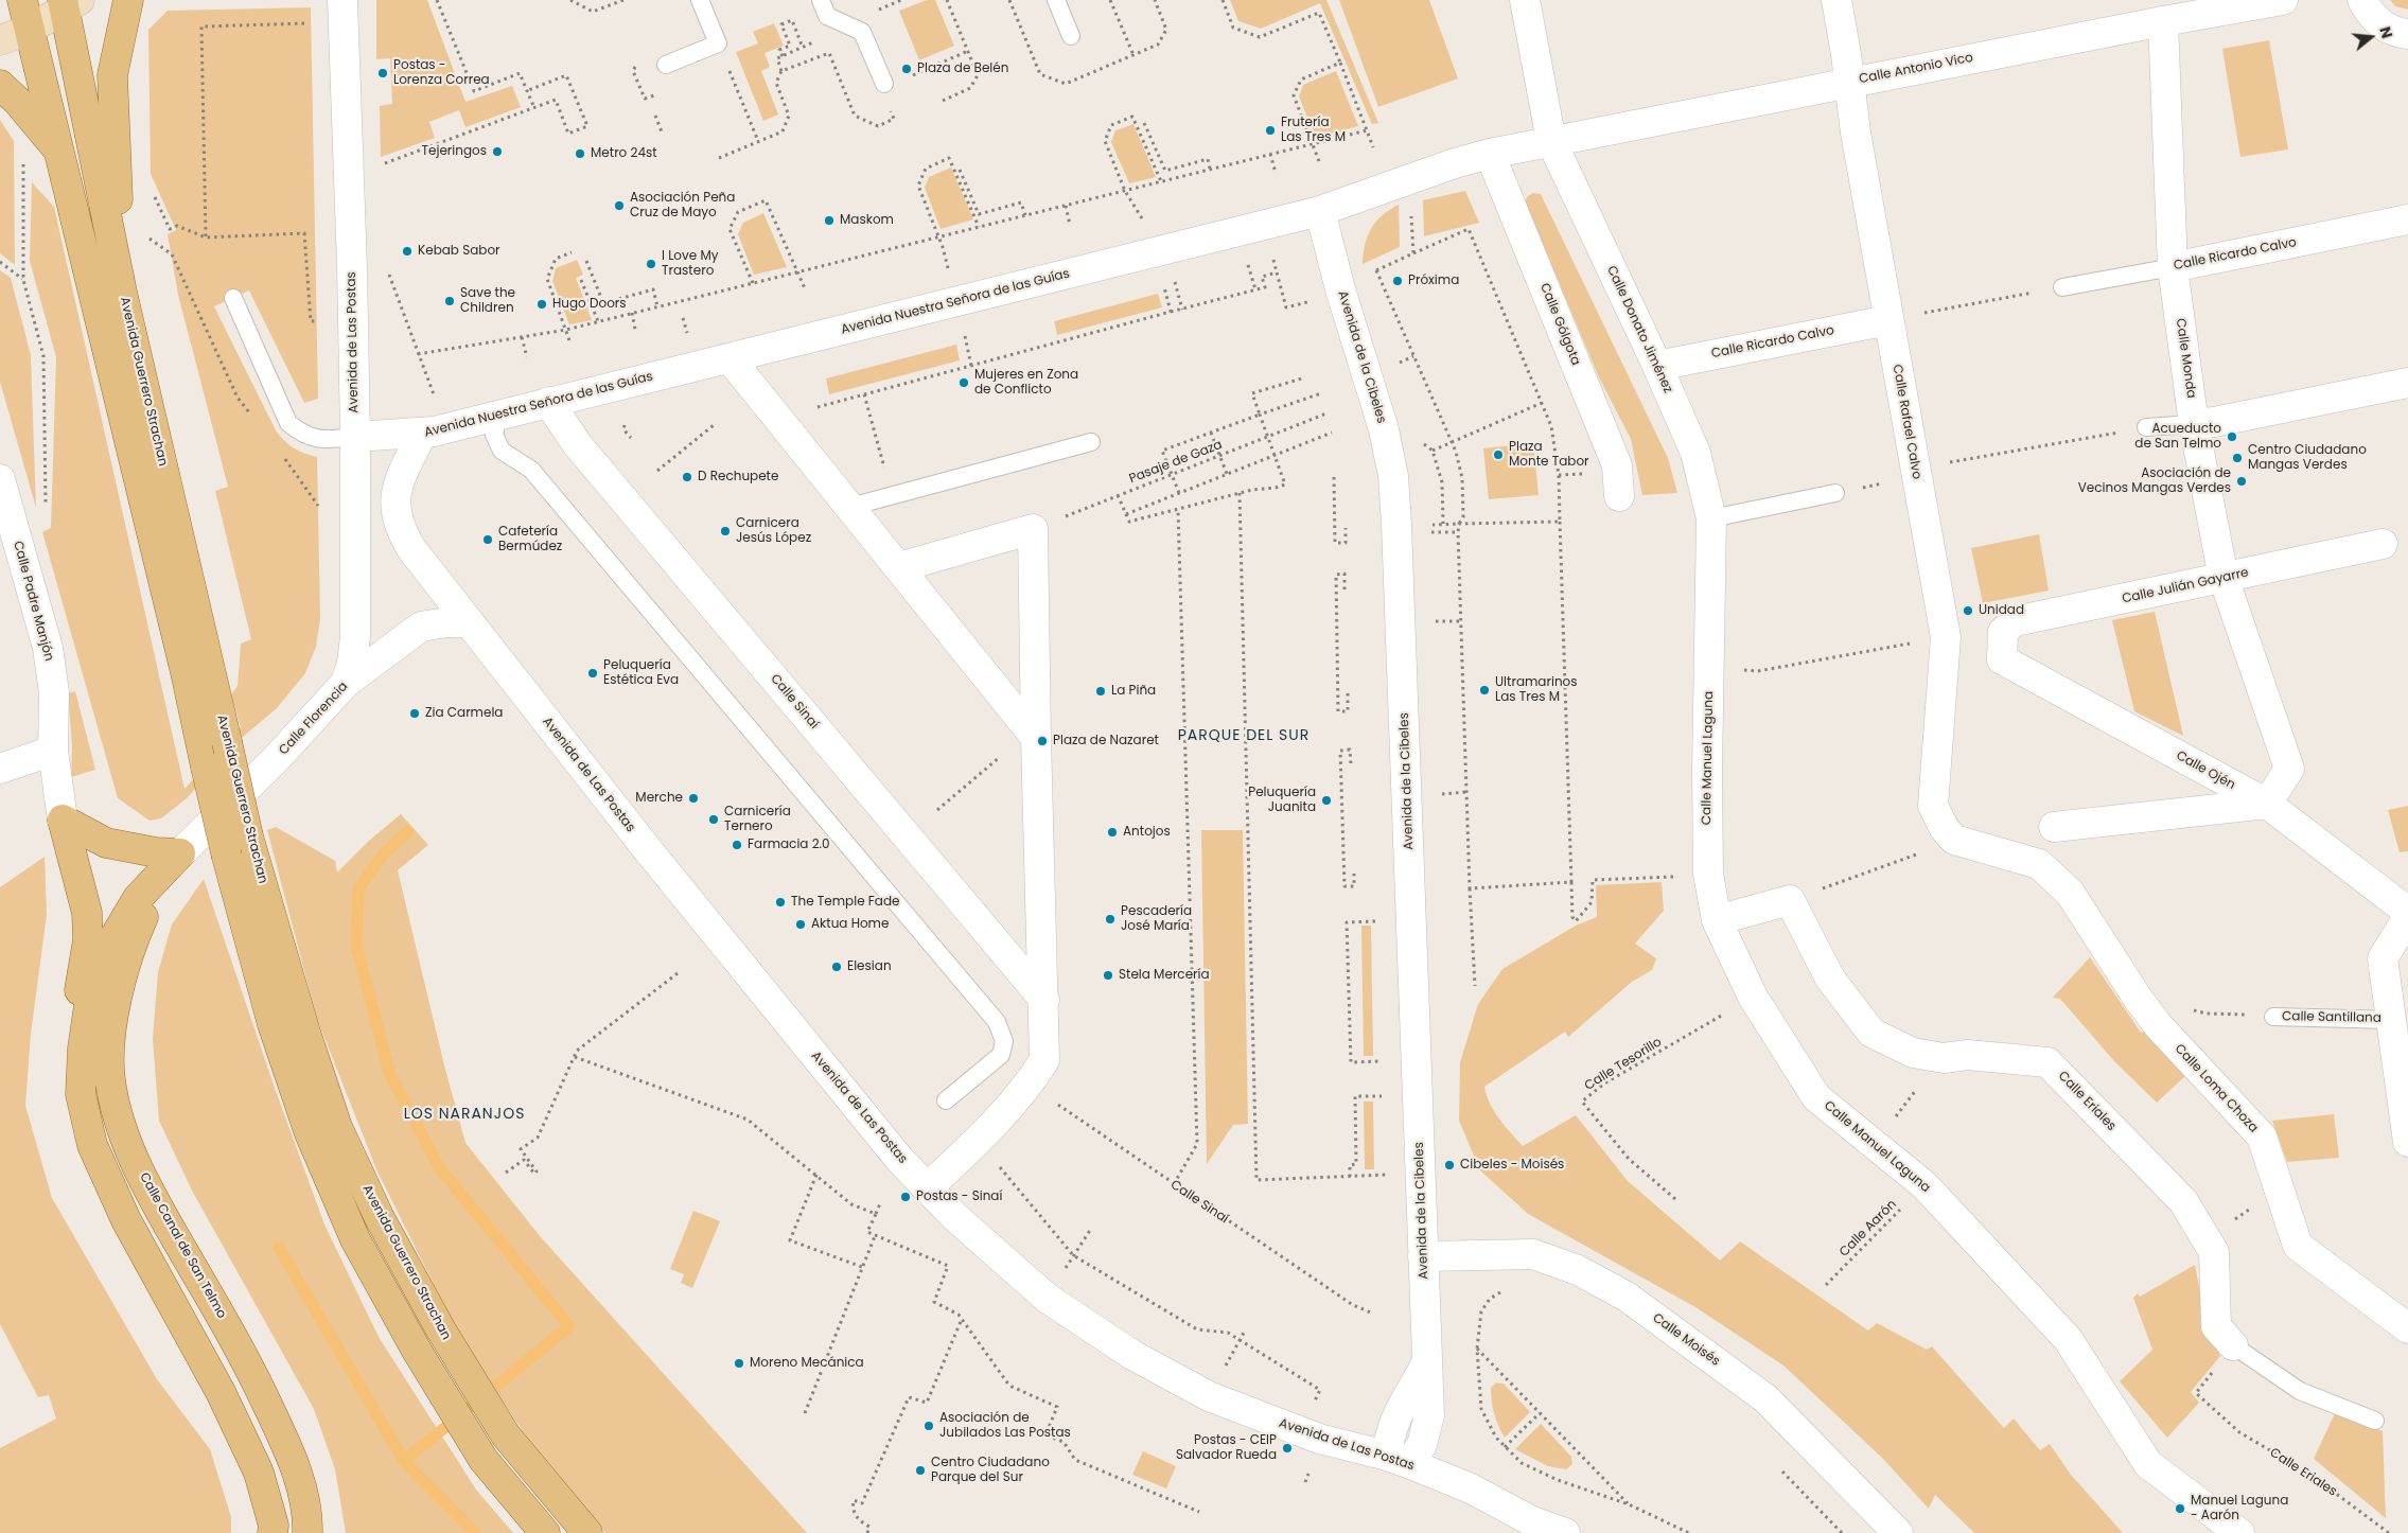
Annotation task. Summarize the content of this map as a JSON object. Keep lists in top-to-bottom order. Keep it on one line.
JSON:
{"streets":{"main road":["Avenida Guerrero Strachan","Calle Canal de San Telmo"],"street":["Calle Antonio Vico","Calle Ricardo Calvo","Avenida Nuestra Señora de las Guías","Calle Gólgota","Calle Donato Jiménez","Avenida de Las Postas","Avenida de la Cibeles","Calle Monda","Calle Rafael Calvo","Calle Julián Gayarre","Calle Padre Manjón","Calle Sinaí","Calle Florencia","Calle Manuel Laguna","Calle Ojén","Calle Loma Choza","Calle Eriales","Calle Moisés"],"lane":["Calle Santillana"],"path":["Pasaje de Gaza","Calle Tesorillo","Calle Aarón"]},"crossings":[["Calle Antonio Vico","Avenida Nuestra Señora de las Guías"],["Calle Antonio Vico","Calle Donato Jiménez"],["Calle Antonio Vico","Calle Monda"],["Calle Antonio Vico","Calle Rafael Calvo"],["Calle Ricardo Calvo","Calle Donato Jiménez"],["Calle Ricardo Calvo","Calle Monda"],["Calle Ricardo Calvo","Calle Rafael Calvo"],["Avenida Nuestra Señora de las Guías","Calle Gólgota"],["Avenida Nuestra Señora de las Guías","Calle Donato Jiménez"],["Avenida Nuestra Señora de las Guías","Avenida de Las Postas"],["Avenida Nuestra Señora de las Guías","Avenida de la Cibeles"],["Avenida Nuestra Señora de las Guías","Calle Sinaí"],["Calle Donato Jiménez","Calle Manuel Laguna"],["Avenida de Las Postas","Avenida de la Cibeles"],["Avenida de Las Postas","Calle Florencia"],["Avenida de la Cibeles","Calle Moisés"],["Calle Monda","Calle Julián Gayarre"],["Calle Monda","Calle Ojén"],["Calle Rafael Calvo","Calle Loma Choza"],["Calle Julián Gayarre","Calle Ojén"],["Calle Florencia","Calle Canal de San Telmo"],["Calle Manuel Laguna","Calle Aarón"]],"districts":["PARQUE DEL SUR","LOS NARANJOS"],"places":["Plaza de Belén","Postas - Lorenza Correa","Frutería Las Tres M","Tejeringos","Metro 24st","Asociación Peña Cruz de Mayo","Maskom","Kebab Sabor","I Love My Trastero","Próxima","Save the Children","Hugo Doors","Mujeres en Zona de Conflicto","Acueducto de San Telmo","Plaza Monte Tabor","Centro Ciudadano Mangas Verdes","D Rechupete","Asociación de Vecinos Mangas Verdes","Carnicera Jesús López","Cafetería Bermúdez","Unidad","Peluquería Estética Eva","Ultramarinos Las Tres M","La Piña","Zia Carmela","Plaza de Nazaret","Merche","Peluquería Juanita","Carnicería Ternero","Antojos","Farmacia 2.0","The Temple Fade","Pescadería José María","Aktua Home","Elesian","Stela Mercería","Cibeles - Moisés","Postas - Sinaí","Moreno Mecánica","Asociación de Jubilados Las Postas","Postas - CEIP Salvador Rueda","Centro Ciudadano Parque del Sur","Manuel Laguna - Aarón"],"north":"right"}
